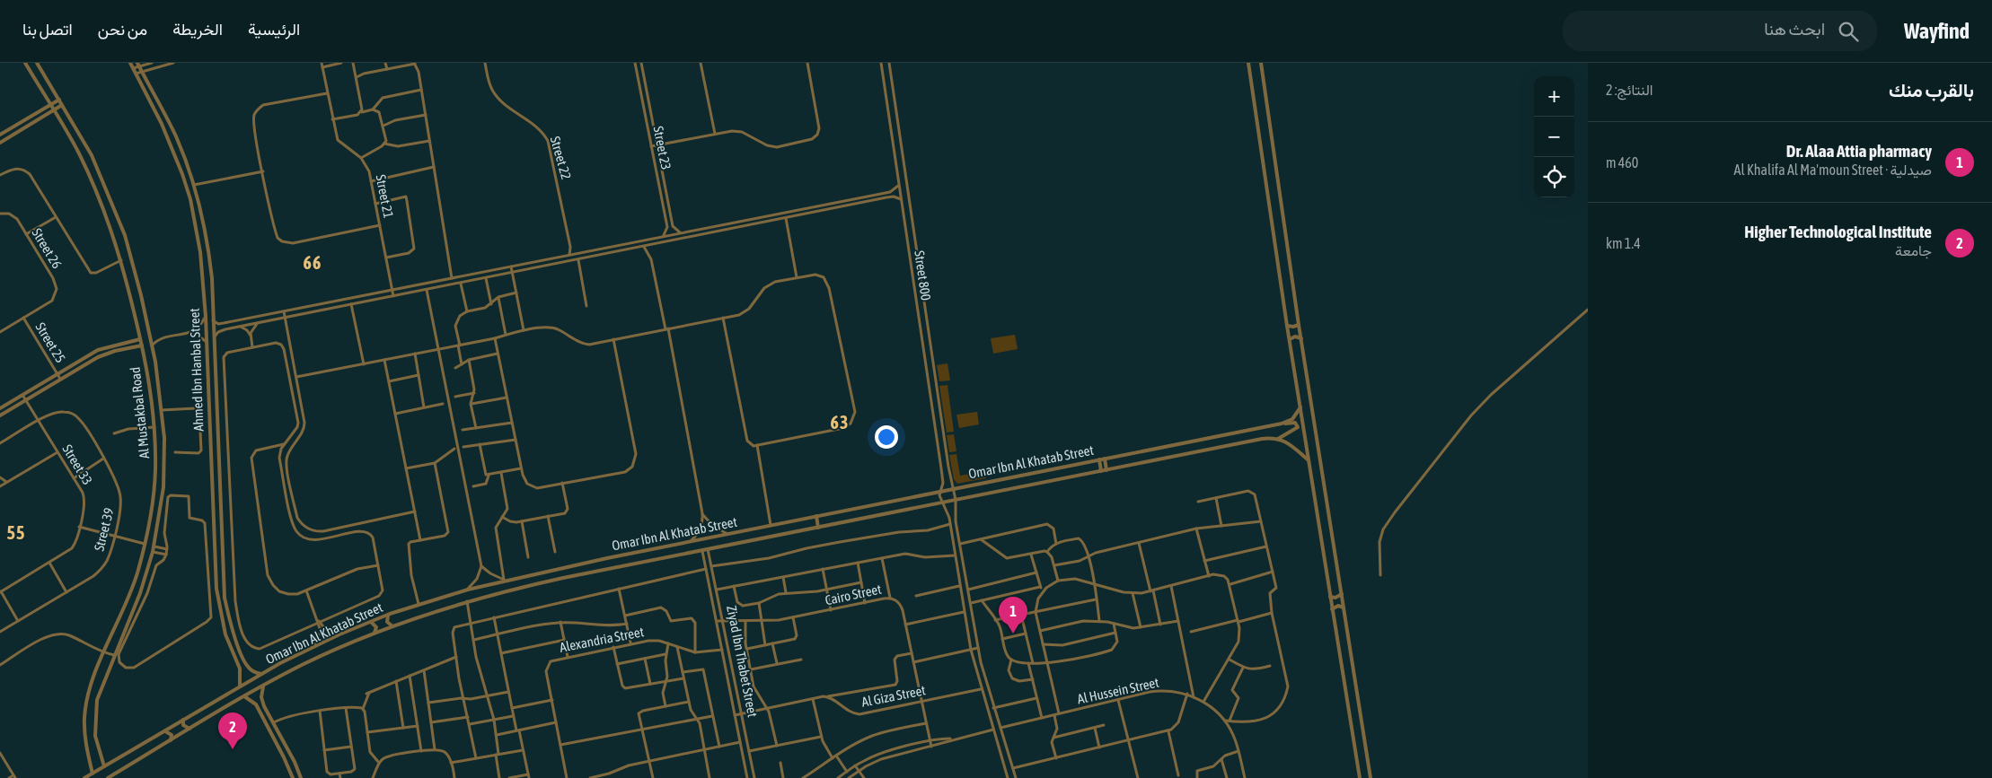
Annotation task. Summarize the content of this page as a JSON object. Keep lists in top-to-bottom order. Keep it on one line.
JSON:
{"streets":{"street":["Street 23","Street 22","Street 21","Street 26","Street 800","Street 25","Ahmed Ibn Hanbal Street","Al Mustakbal Road","Omar Ibn Al Khatab Street","Street 33","Street 39","Cairo Street","Alexandria Street","Ziyad Ibn Thabet Street","Al Hussein Street","Al Giza Street"]},"crossings":[["Street 26","Street 25"],["Street 800","Omar Ibn Al Khatab Street"],["Street 800","Al Hussein Street"],["Street 800","Al Giza Street"],["Ahmed Ibn Hanbal Street","Omar Ibn Al Khatab Street"],["Al Mustakbal Road","Omar Ibn Al Khatab Street"],["Omar Ibn Al Khatab Street","Ziyad Ibn Thabet Street"],["Street 33","Street 39"],["Cairo Street","Ziyad Ibn Thabet Street"],["Cairo Street","Al Giza Street"],["Alexandria Street","Ziyad Ibn Thabet Street"]],"districts":["66","63","55"],"page":{"header":"Wayfind","search":"ابحث هنا","nav":["الرئيسية","الخريطة","من نحن","اتصل بنا"],"heading":["بالقرب منك","النتائج: 2"],"map_buttons":["+","−"],"list":[{"mark":"1","name":"Dr. Alaa Attia pharmacy","note":"صيدلية · Al Khalifa Al Ma'moun Street","value":"460 m"},{"mark":"2","name":"Higher Technological Institute","note":"جامعة","value":"1.4 km"}],"pins":["1","2"]}}
